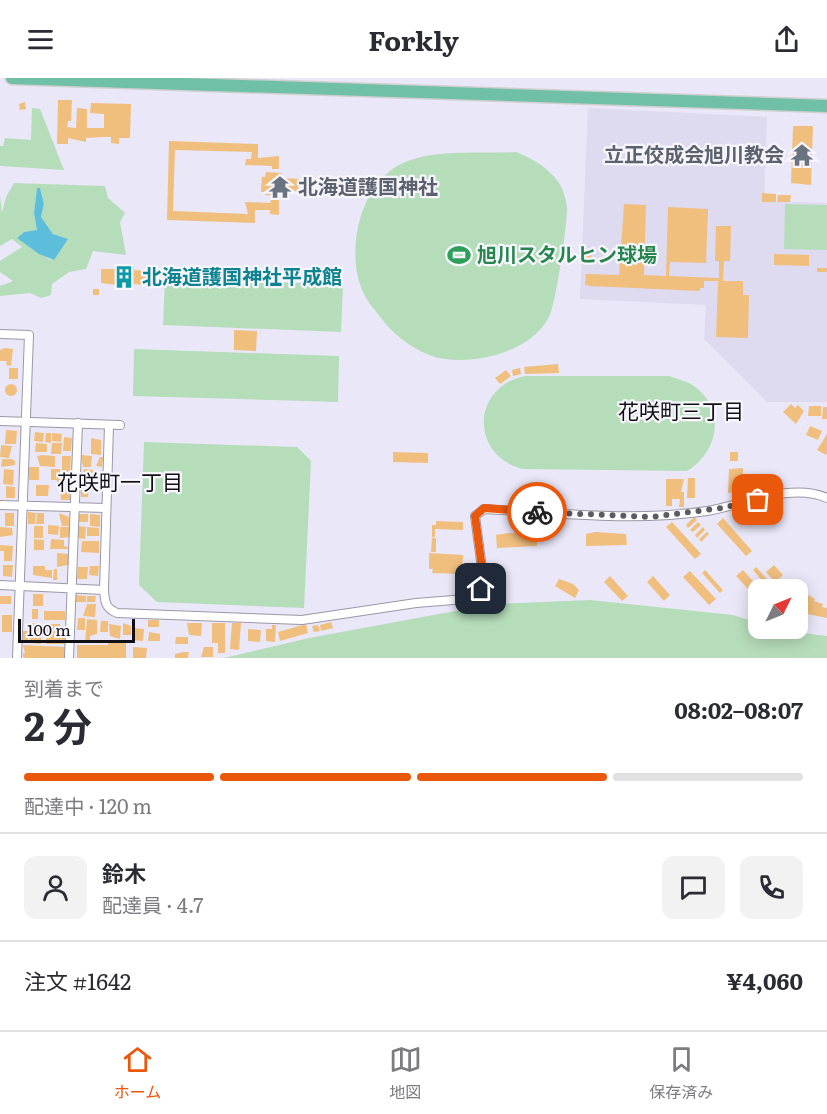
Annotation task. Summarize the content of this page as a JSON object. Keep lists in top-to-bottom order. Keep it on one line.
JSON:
{"districts":["花咲町三丁目","花咲町一丁目"],"places":{"temple":["立正佼成会旭川教会","北海道護国神社"],"sports":["旭川スタルヒン球場"],"building":["北海道護国神社平成館"]},"scale_bar":"100 m","north":"top right","page":{"header":"Forkly","scale":"100 m","heading":["2 分","到着まで","08:02–08:07"],"panel":["鈴木","配達員 · 4.7","注文 #1642","¥4,060"],"bar":"配達中 · 120 m","tabs":["ホーム","地図","保存済み"]}}
